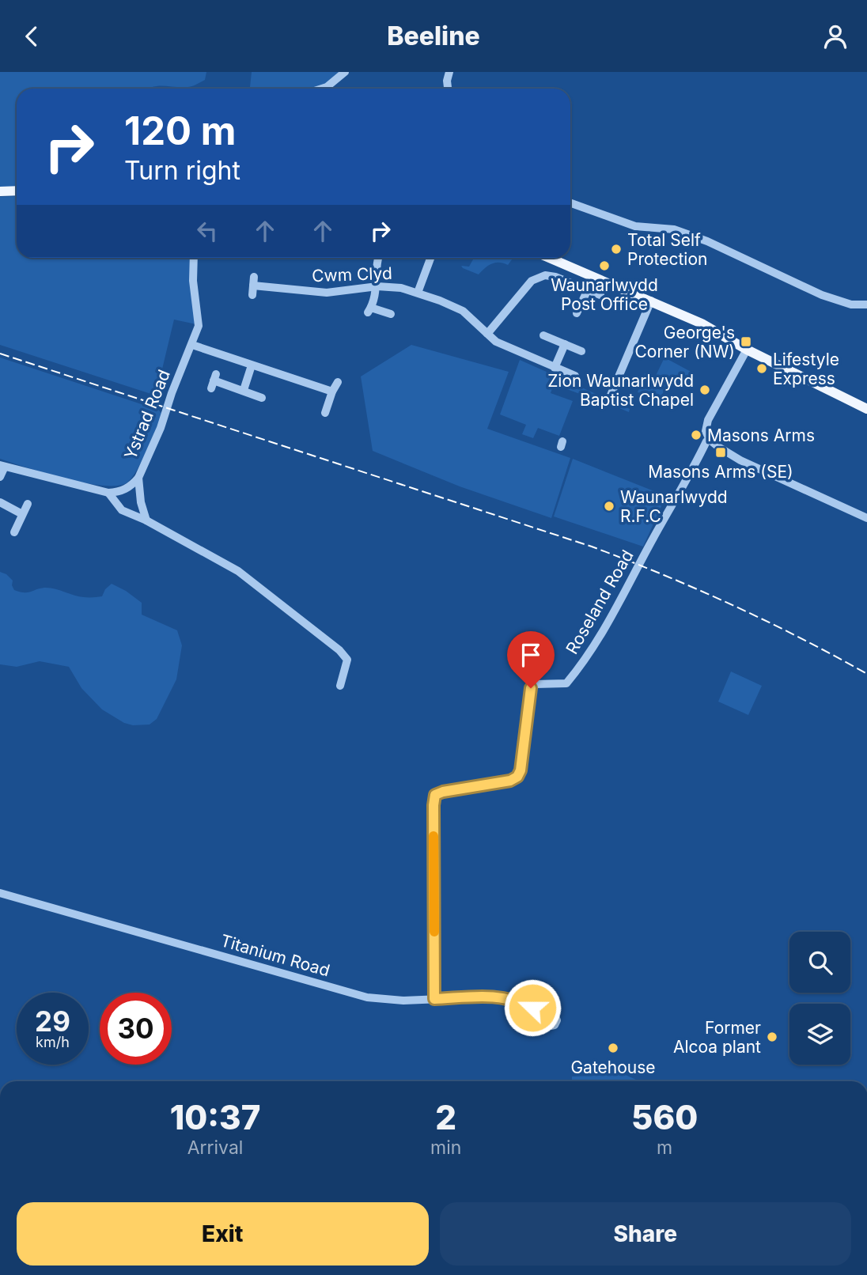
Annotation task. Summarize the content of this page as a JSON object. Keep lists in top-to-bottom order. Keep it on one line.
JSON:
{"streets":{"street":["Cwm Clyd","Ystrad Road","Roseland Road","Titanium Road"]},"crossings":[["Roseland Road","Titanium Road"]],"places":{"other":["Total Self Protection","Waunarlwydd Post Office","Lifestyle Express","Zion Waunarlwydd Baptist Chapel","Masons Arms","Waunarlwydd R.F.C","Former Alcoa plant","Gatehouse"],"transit":["George's Corner (NW)","Masons Arms (SE)"]},"page":{"header":"Beeline","turn":["120 m","Turn right"],"speed":"29 km/h","limit":"30","eta":["10:37","Arrival","2","min","560","m"],"buttons":["Exit","Share"]}}
